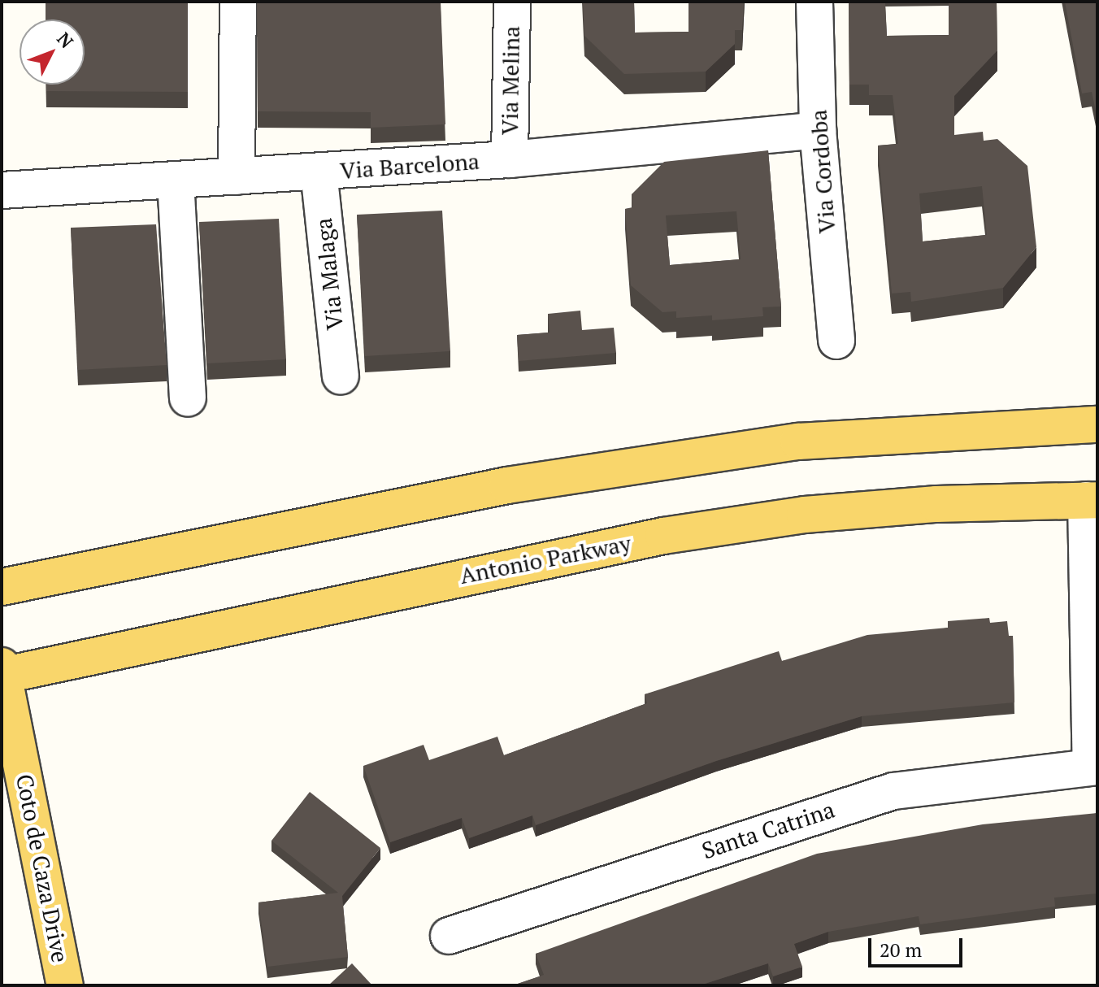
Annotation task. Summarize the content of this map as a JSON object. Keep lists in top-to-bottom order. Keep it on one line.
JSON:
{"streets":{"main road":["Antonio Parkway","Coto de Caza Drive"],"street":["Via Melina","Via Barcelona","Via Cordoba","Via Malaga","Santa Catrina"]},"crossings":[["Via Melina","Via Barcelona"],["Via Barcelona","Via Cordoba"],["Via Barcelona","Via Malaga"],["Antonio Parkway","Coto de Caza Drive"]],"scale_bar":"20 m","north":"top right"}
